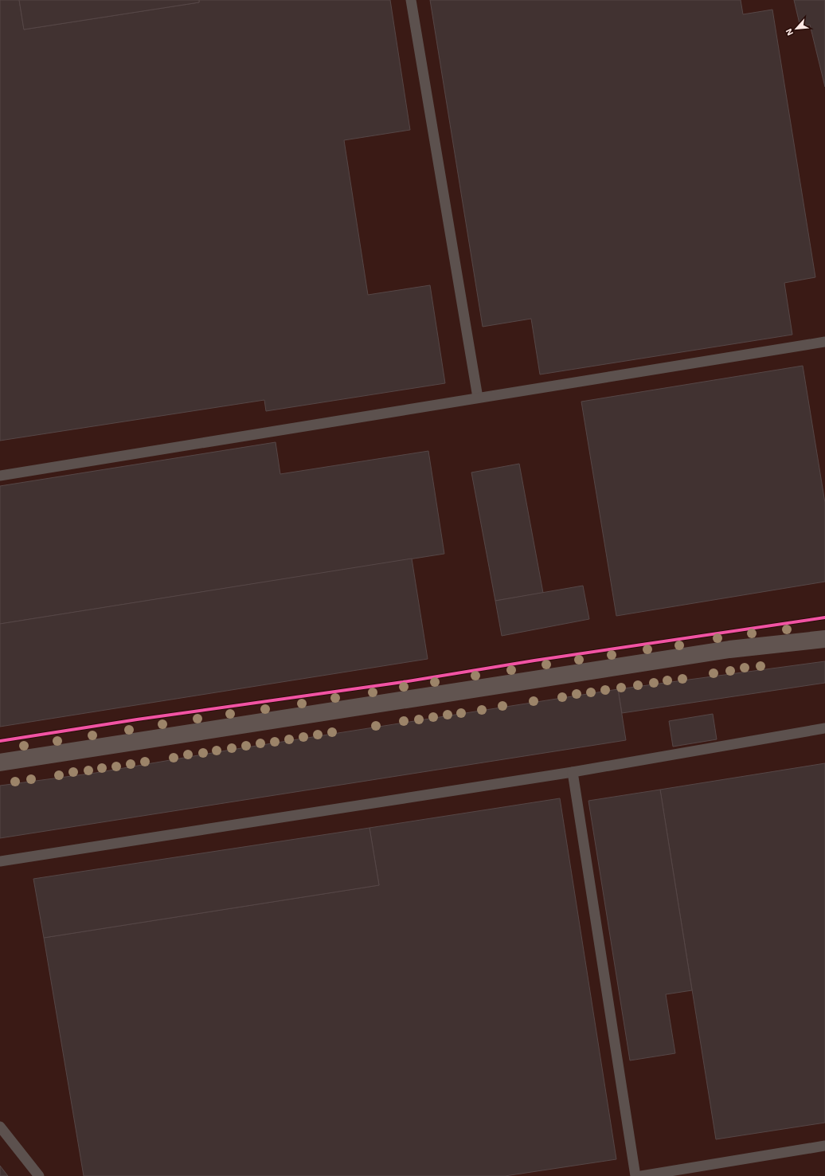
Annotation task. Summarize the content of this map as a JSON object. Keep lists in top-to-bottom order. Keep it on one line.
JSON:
{"north":"bottom left"}
